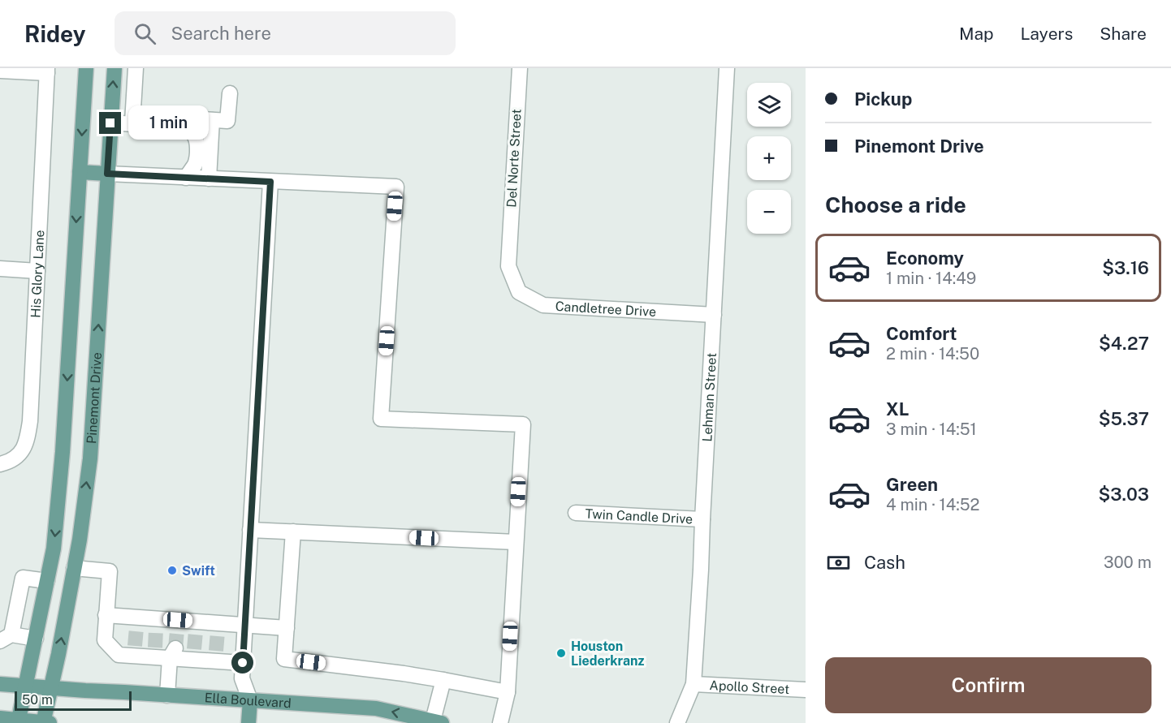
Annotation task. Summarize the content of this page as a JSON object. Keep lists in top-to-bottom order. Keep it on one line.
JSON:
{"streets":{"main road":["Pinemont Drive","Ella Boulevard"],"street":["Del Norte Street","His Glory Lane","Candletree Drive","Lehman Street","Twin Candle Drive","Apollo Street"]},"crossings":[["Del Norte Street","Candletree Drive"],["Candletree Drive","Lehman Street"],["Lehman Street","Twin Candle Drive"],["Lehman Street","Apollo Street"],["Pinemont Drive","Ella Boulevard"]],"one_way":["Ella Boulevard"],"places":["Swift","Houston Liederkranz"],"scale_bar":"50 m","page":{"header":"Ridey","search":"Search here","nav":["Map","Layers","Share"],"banner":["Pickup","Pinemont Drive"],"map_buttons":["+","−"],"bubble":"1 min","heading":"Choose a ride","list":[{"name":"Economy","note":"1 min · 14:49","value":"$3.16"},{"name":"Comfort","note":"2 min · 14:50","value":"$4.27"},{"name":"XL","note":"3 min · 14:51","value":"$5.37"},{"name":"Green","note":"4 min · 14:52","value":"$3.03"}],"pay":["Cash","300 m"],"buttons":"Confirm","scale":"50 m"}}
